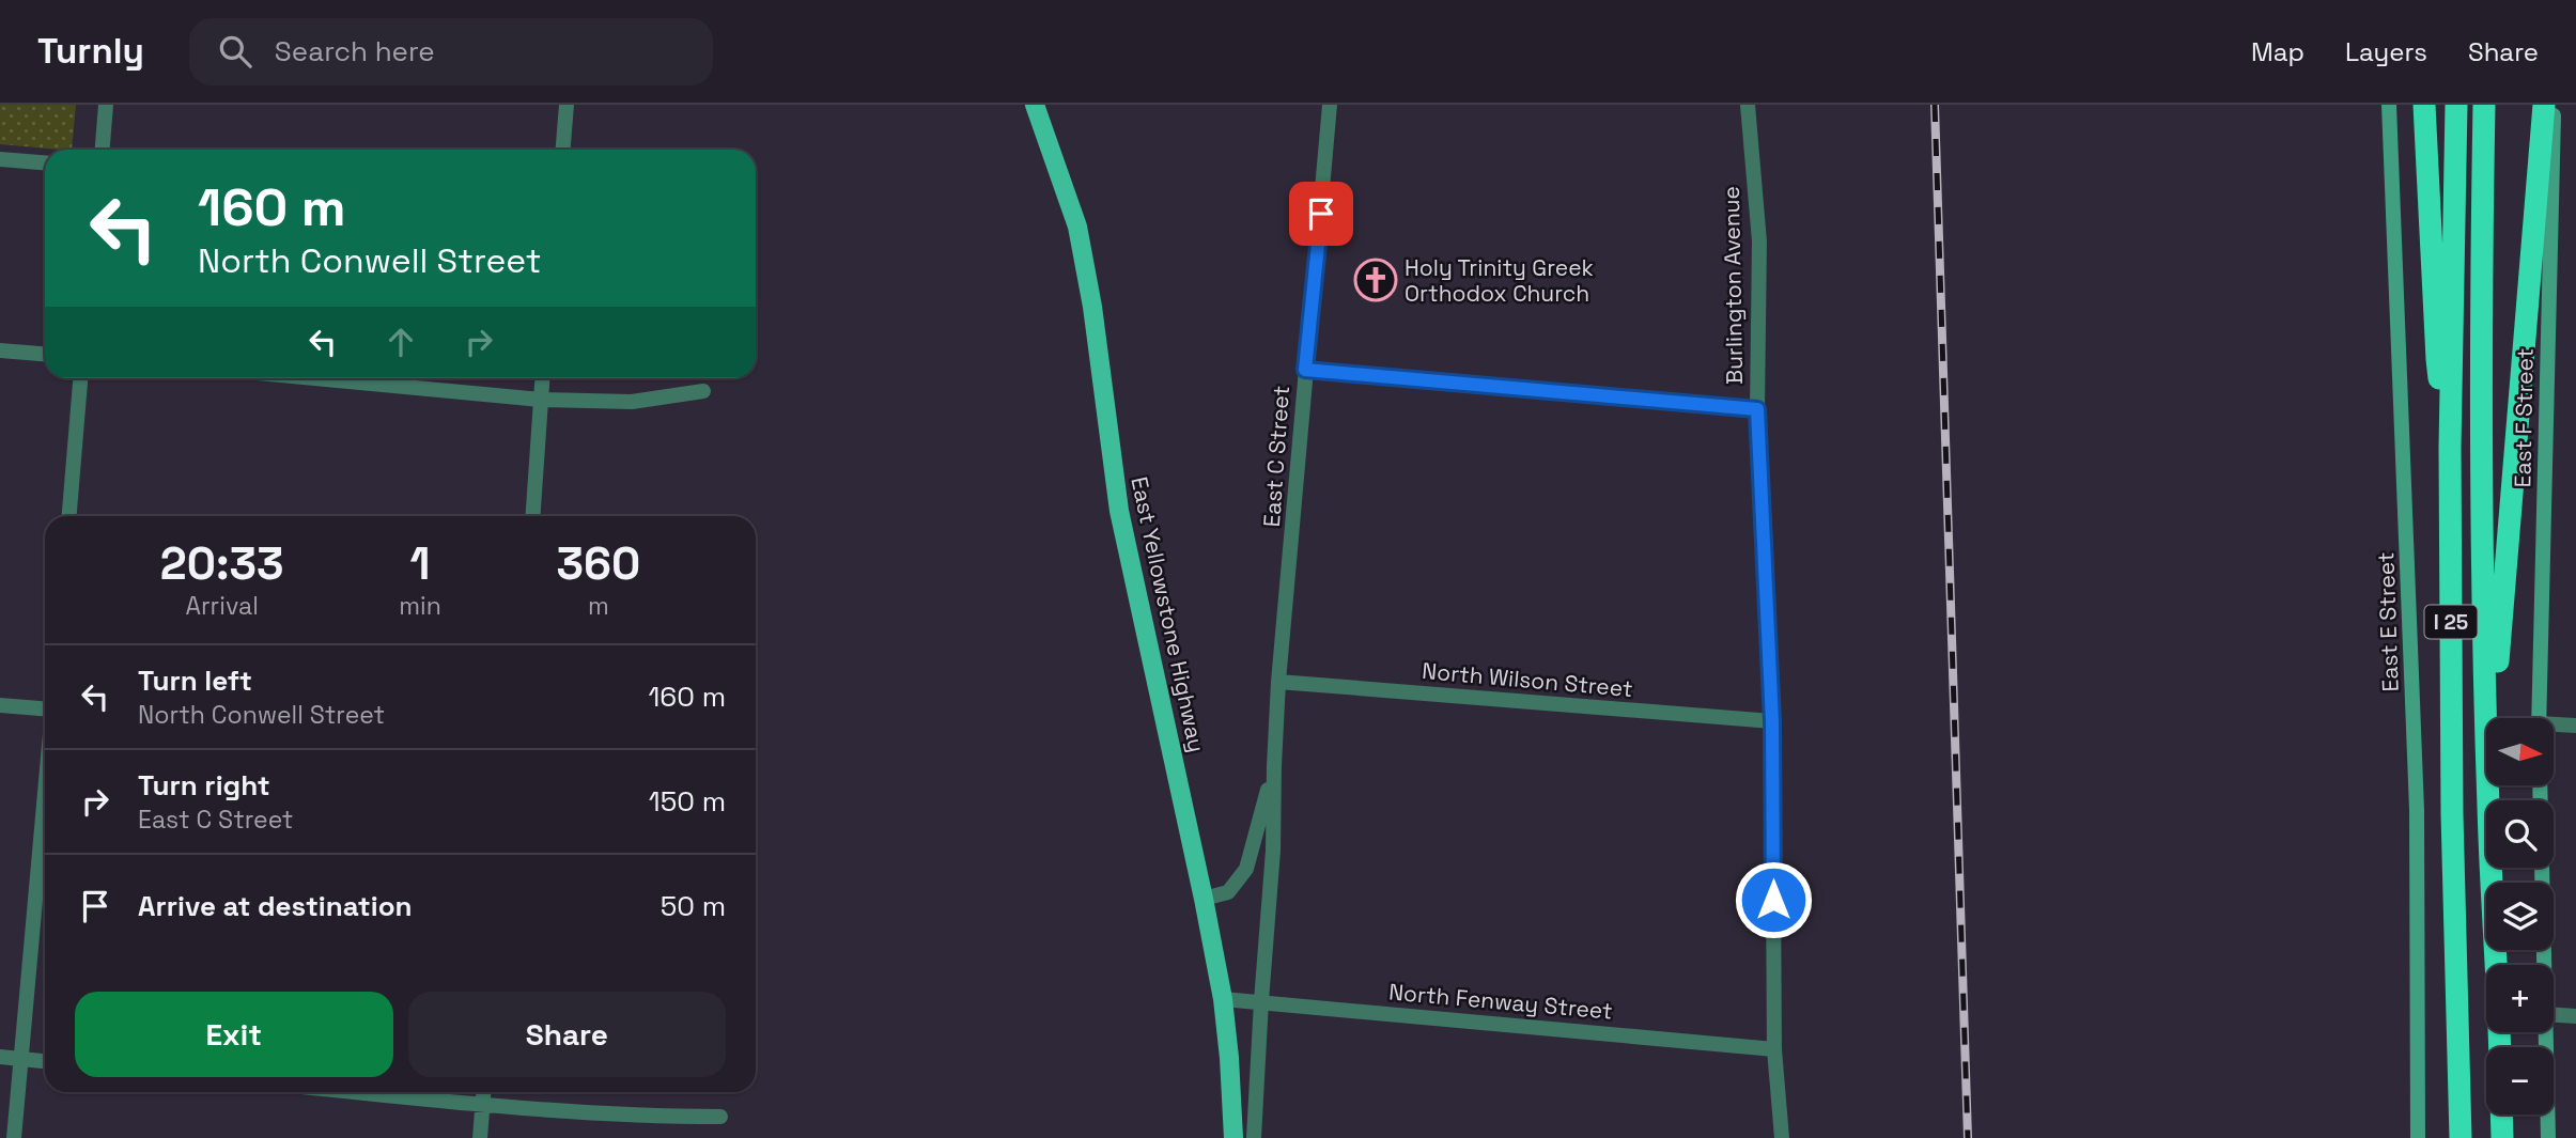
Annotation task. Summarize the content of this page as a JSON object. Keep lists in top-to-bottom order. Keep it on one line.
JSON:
{"streets":{"highway":["I 25"],"main road":["East F Street","East Yellowstone Highway","East E Street"],"street":["Burlington Avenue","East C Street","North Wilson Street","North Fenway Street"]},"crossings":[["Burlington Avenue","North Wilson Street"],["Burlington Avenue","North Fenway Street"],["East C Street","East Yellowstone Highway"],["East C Street","North Wilson Street"],["East C Street","North Fenway Street"],["East Yellowstone Highway","North Fenway Street"]],"places":{"church":["Holy Trinity Greek Orthodox Church"]},"north":"right","page":{"header":"Turnly","search":"Search here","nav":["Map","Layers","Share"],"turn":["160 m","North Conwell Street"],"eta":["20:33","Arrival","1","min","360","m"],"list":[{"name":"Turn left","note":"North Conwell Street","value":"160 m"},{"name":"Turn right","note":"East C Street","value":"150 m"},{"name":"Arrive at destination","value":"50 m"}],"map_buttons":["+","−"],"buttons":["Exit","Share"]}}
